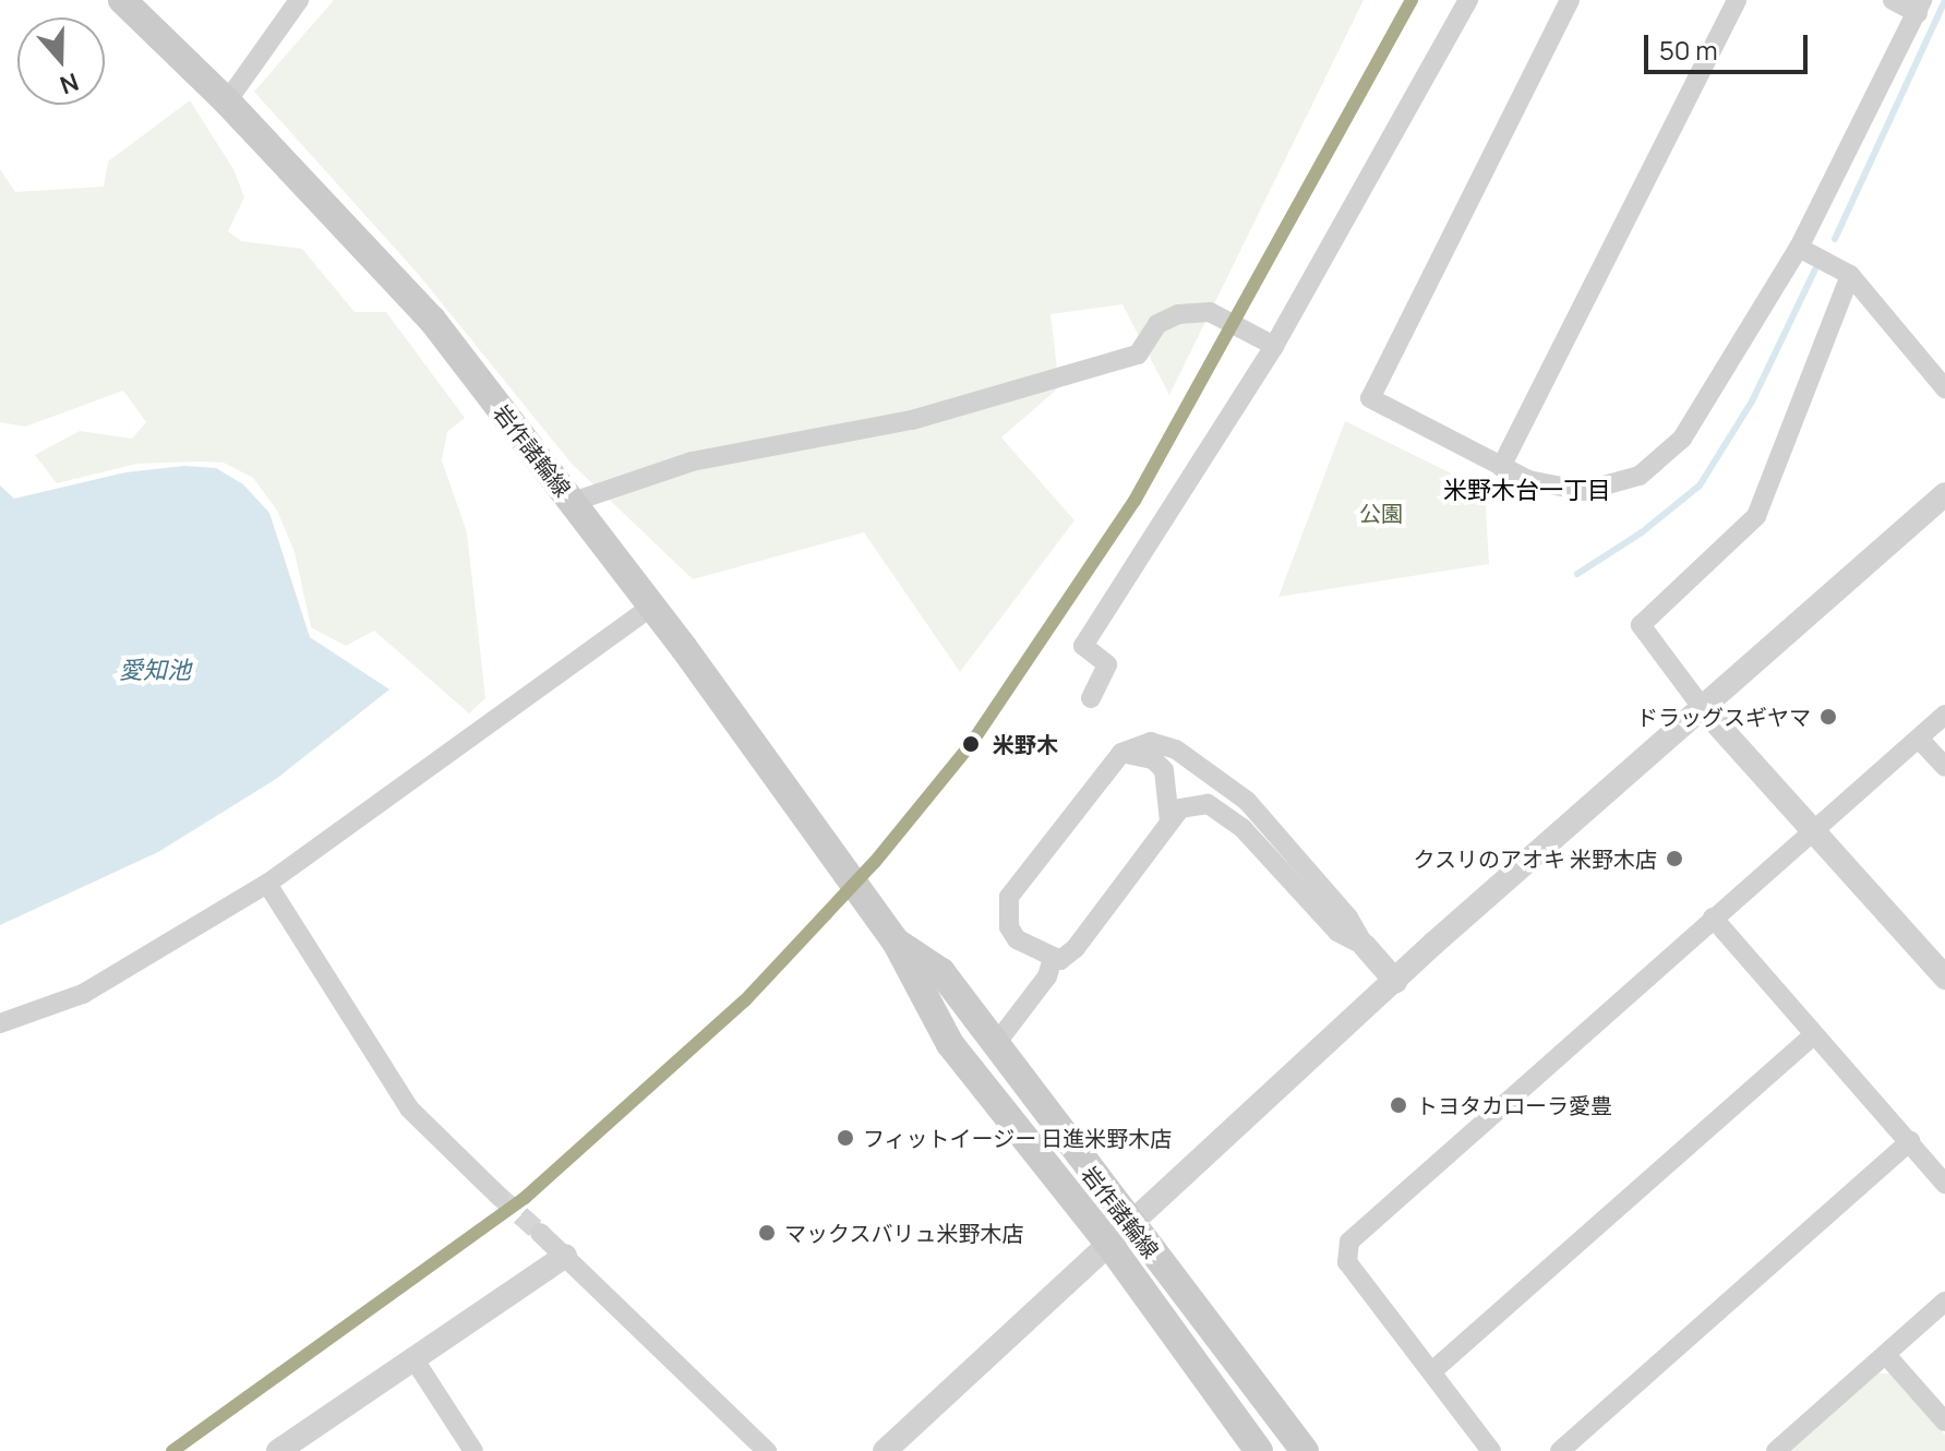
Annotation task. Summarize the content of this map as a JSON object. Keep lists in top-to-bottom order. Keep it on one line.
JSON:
{"streets":{"main road":["岩作諸輪線"]},"districts":["米野木台一丁目"],"water":["愛知池"],"parks":["公園"],"places":["ドラッグスギヤマ","米野木","クスリのアオキ 米野木店","トヨタカローラ愛豊","フィットイージー 日進米野木店","マックスバリュ米野木店"],"scale_bar":"50 m","north":"bottom"}
